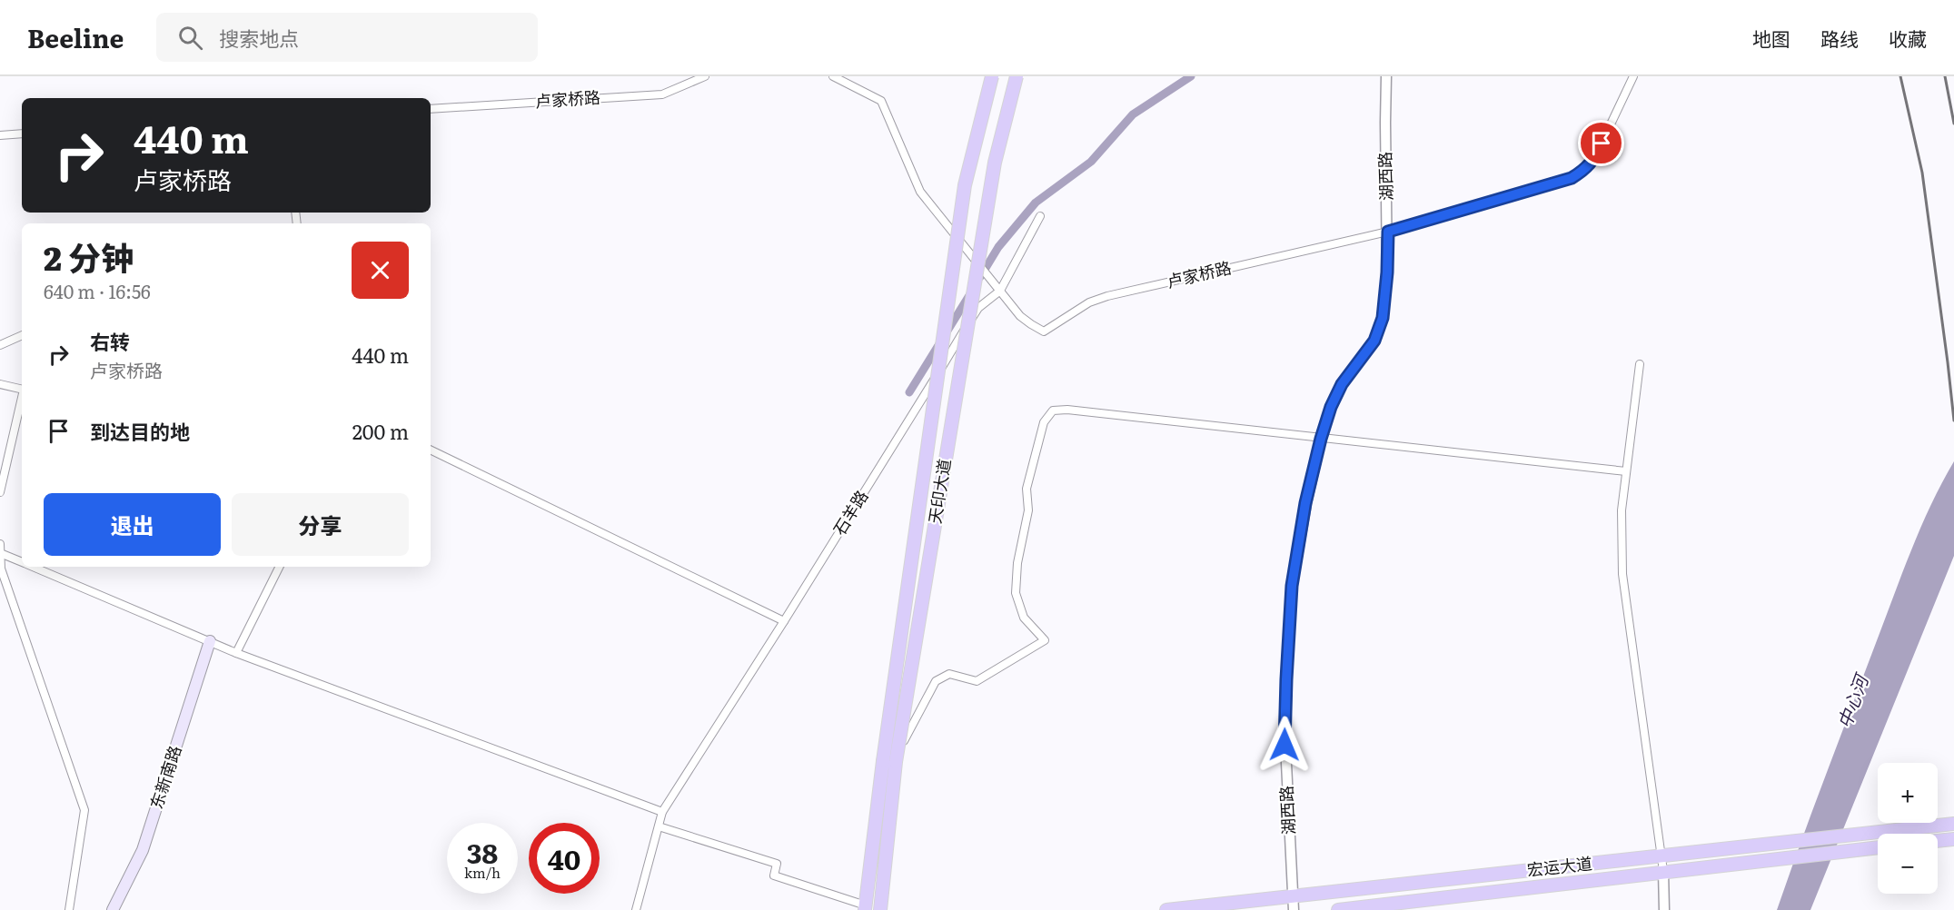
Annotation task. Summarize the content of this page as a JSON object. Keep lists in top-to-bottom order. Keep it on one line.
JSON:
{"streets":{"main road":["天印大道","东新南路","宏运大道"],"street":["卢家桥路","湖西路","石羊路"]},"crossings":[["卢家桥路","湖西路"],["卢家桥路","石羊路"],["湖西路","宏运大道"]],"water":["中心河"],"page":{"header":"Beeline","search":"搜索地点","nav":["地图","路线","收藏"],"turn":["440 m","卢家桥路"],"heading":["2 分钟","640 m · 16:56"],"list":[{"name":"右转","note":"卢家桥路","value":"440 m"},{"name":"到达目的地","value":"200 m"}],"buttons":["退出","分享"],"map_buttons":["+","−"],"speed":"38 km/h","limit":"40"}}
